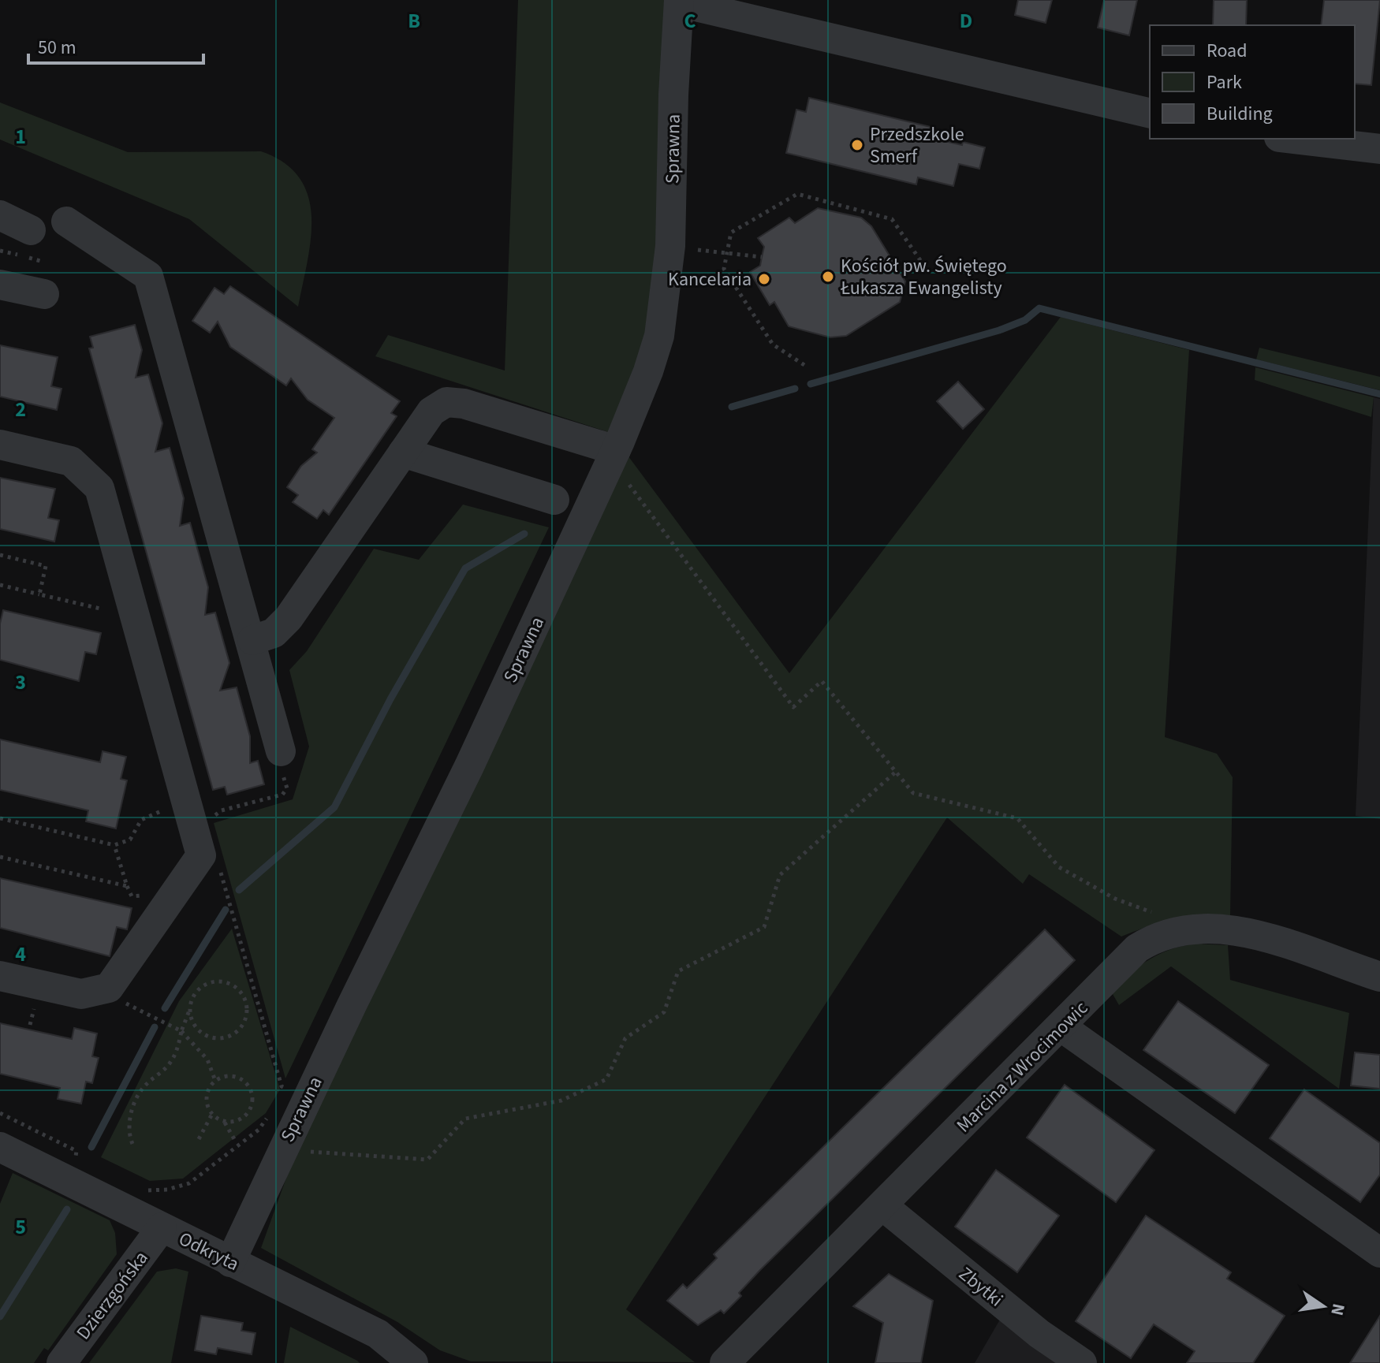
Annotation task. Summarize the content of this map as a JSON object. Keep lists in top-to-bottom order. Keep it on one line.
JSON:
{"streets":{"street":["Sprawna","Marcina z Wrocimowic","Odkryta","Zbytki","Dzierzgońska"]},"crossings":[["Sprawna","Odkryta"],["Marcina z Wrocimowic","Zbytki"],["Odkryta","Dzierzgońska"]],"places":["Przedszkole Smerf","Kościół pw. Świętego Łukasza Ewangelisty","Kancelaria"],"legend":["Road","Park","Building"],"scale_bar":"50 m","north":"right","grid":{"columns":["B","C","D"],"rows":["1","2","3","4","5"]}}
